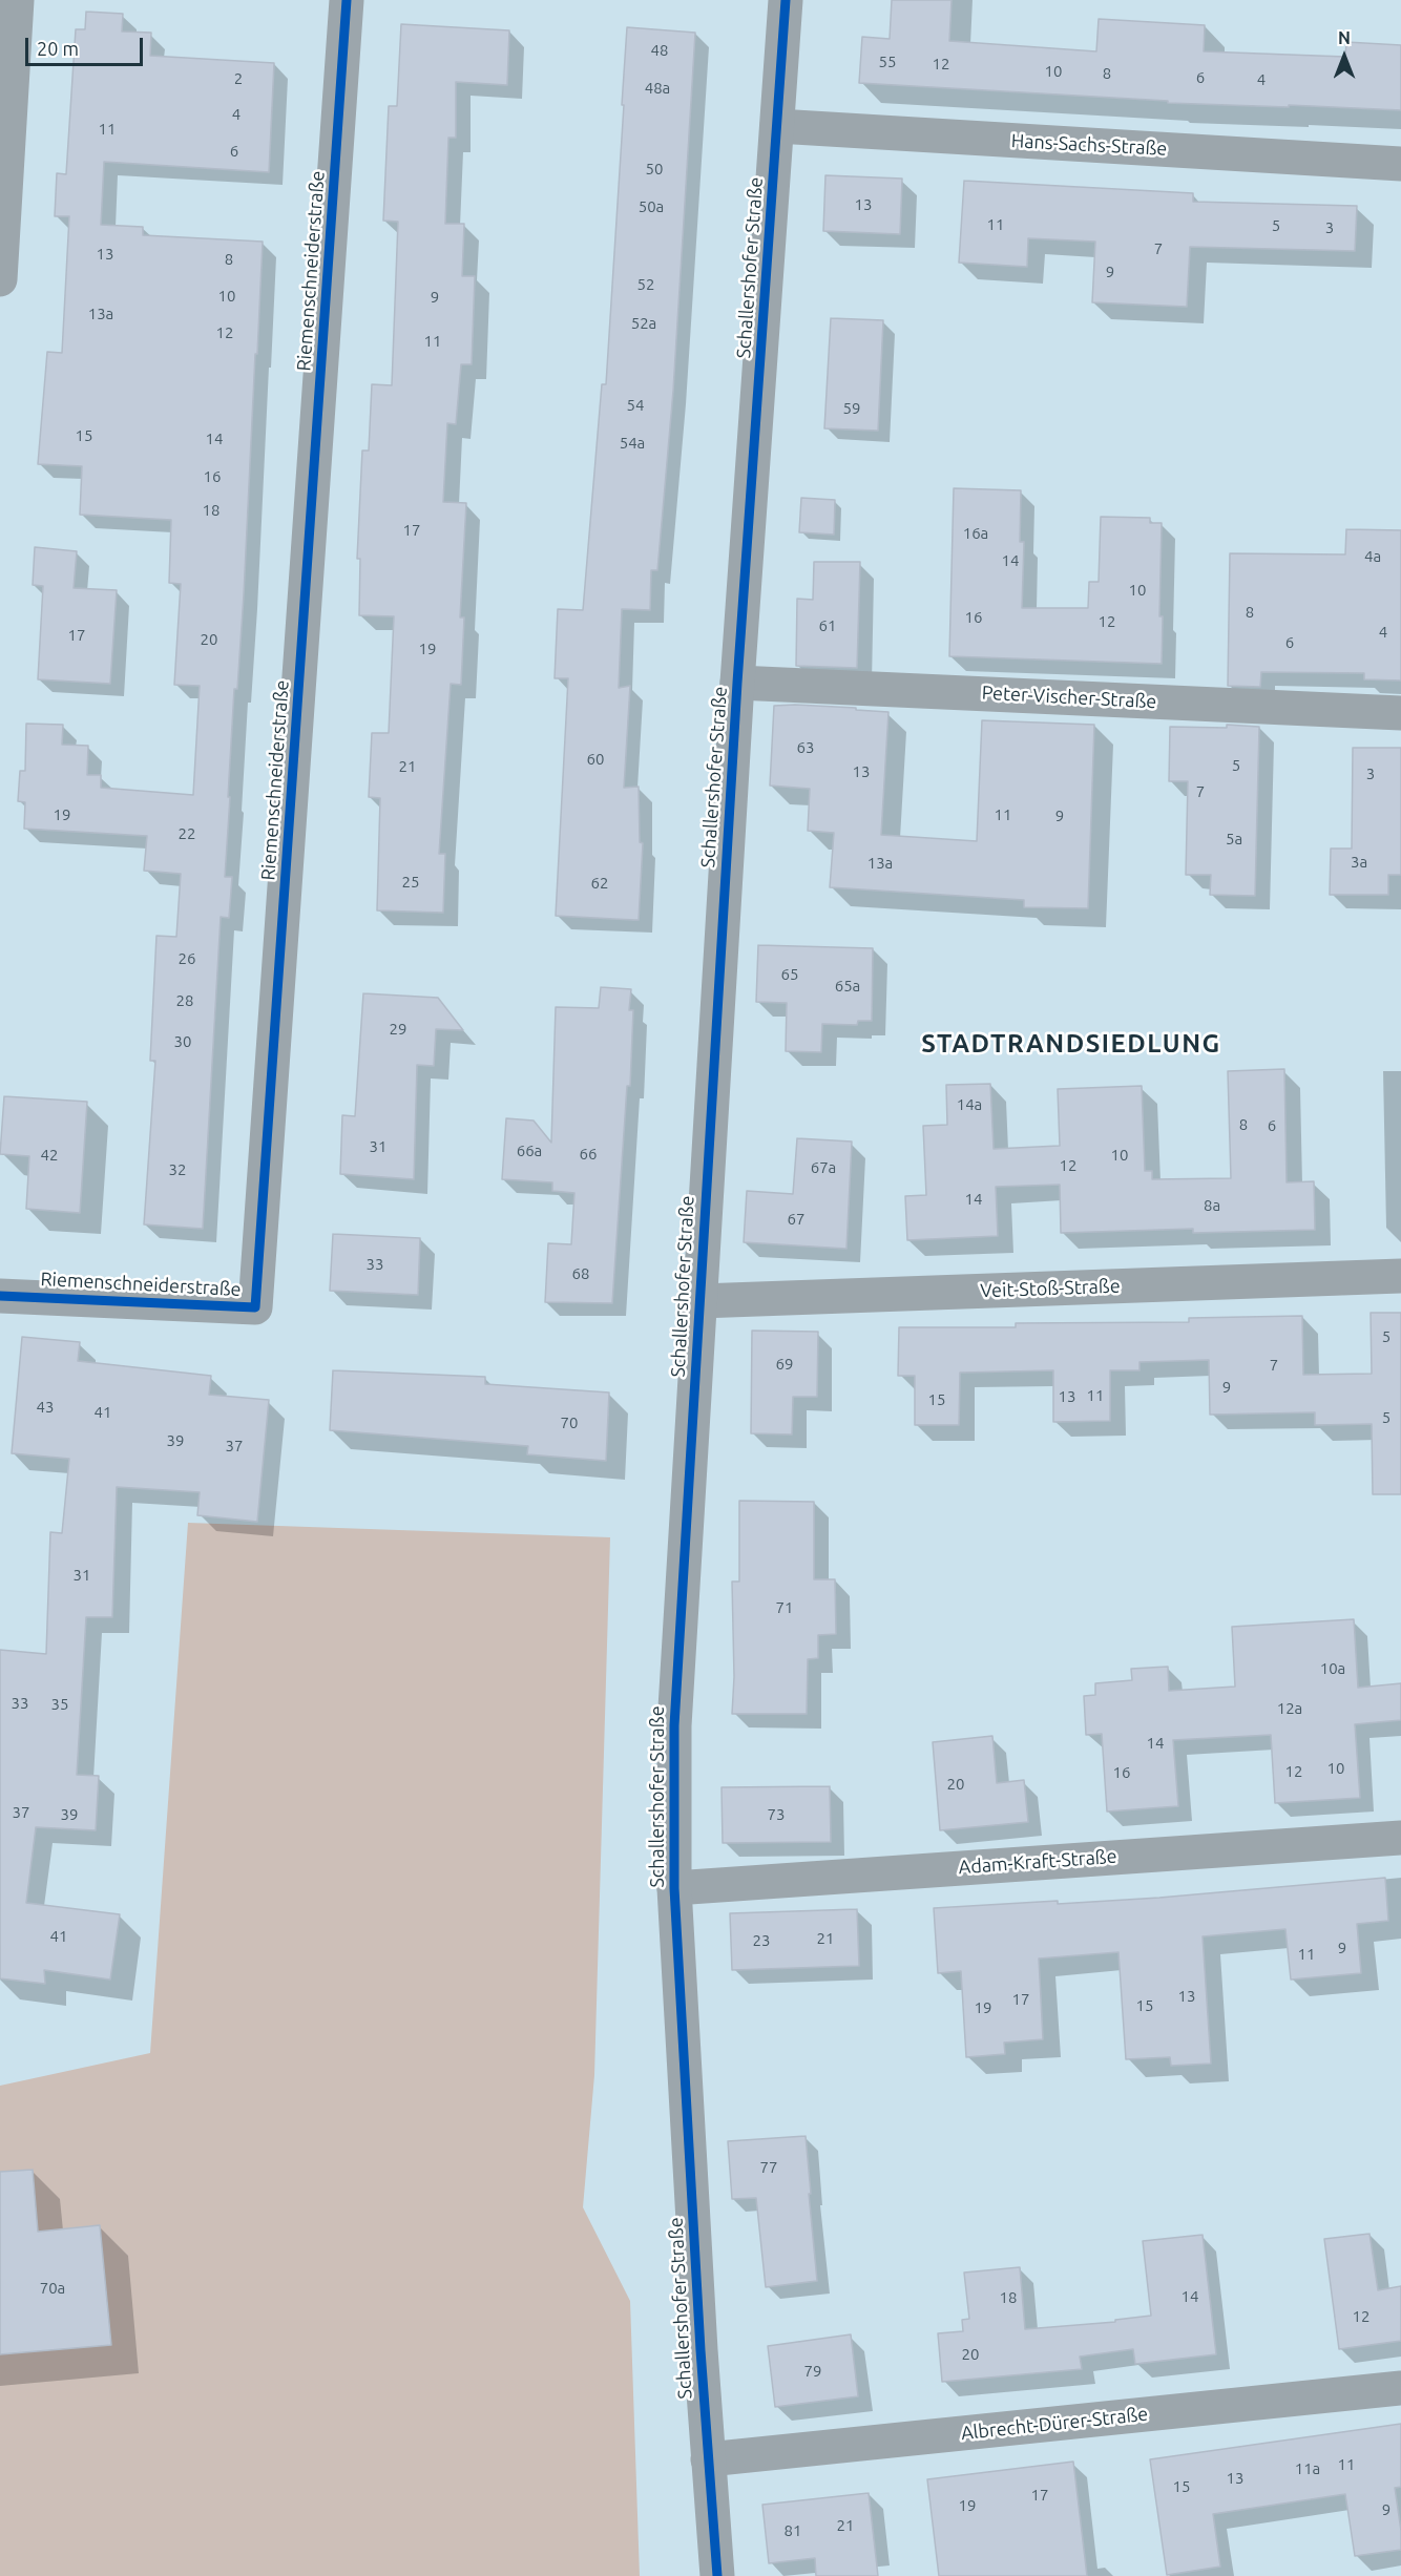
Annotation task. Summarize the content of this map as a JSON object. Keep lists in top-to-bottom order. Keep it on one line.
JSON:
{"streets":{"street":["Hans-Sachs-Straße","Schallershofer Straße","Riemenschneiderstraße","Peter-Vischer-Straße","Veit-Stoß-Straße","Adam-Kraft-Straße","Albrecht-Dürer-Straße"]},"crossings":[["Hans-Sachs-Straße","Schallershofer Straße"],["Schallershofer Straße","Peter-Vischer-Straße"],["Schallershofer Straße","Veit-Stoß-Straße"],["Schallershofer Straße","Adam-Kraft-Straße"],["Schallershofer Straße","Albrecht-Dürer-Straße"]],"districts":["STADTRANDSIEDLUNG"],"house_numbers":["48","55","12","10","8","6","2","4","48a","4","11","6","50","13","50a","11","5","3","7","13","8","9","52","10","9","13a","52a","12","11","54","59","15","14","54a","16","18","17","16a","4a","14","10","8","16","12","61","4","17","20","6","19","63","60","5","21","13","3","7","19","11","9","22","5a","3a","13a","25","62","26","65","65a","28","29","30","14a","8","6","31","66a","66","42","10","12","67a","32","14","8a","67","33","68","5","69","7","9","11","13","15","43","41","5","70","39","37","31","71","10a","33","35","12a","14","10","12","16","20","37","39","73","41","21","23","9","11","13","17","15","19","77","70a","14","18","12","20","79","11","11a","13","15","17","19","9","21","81"],"scale_bar":"20 m","north":"top"}
